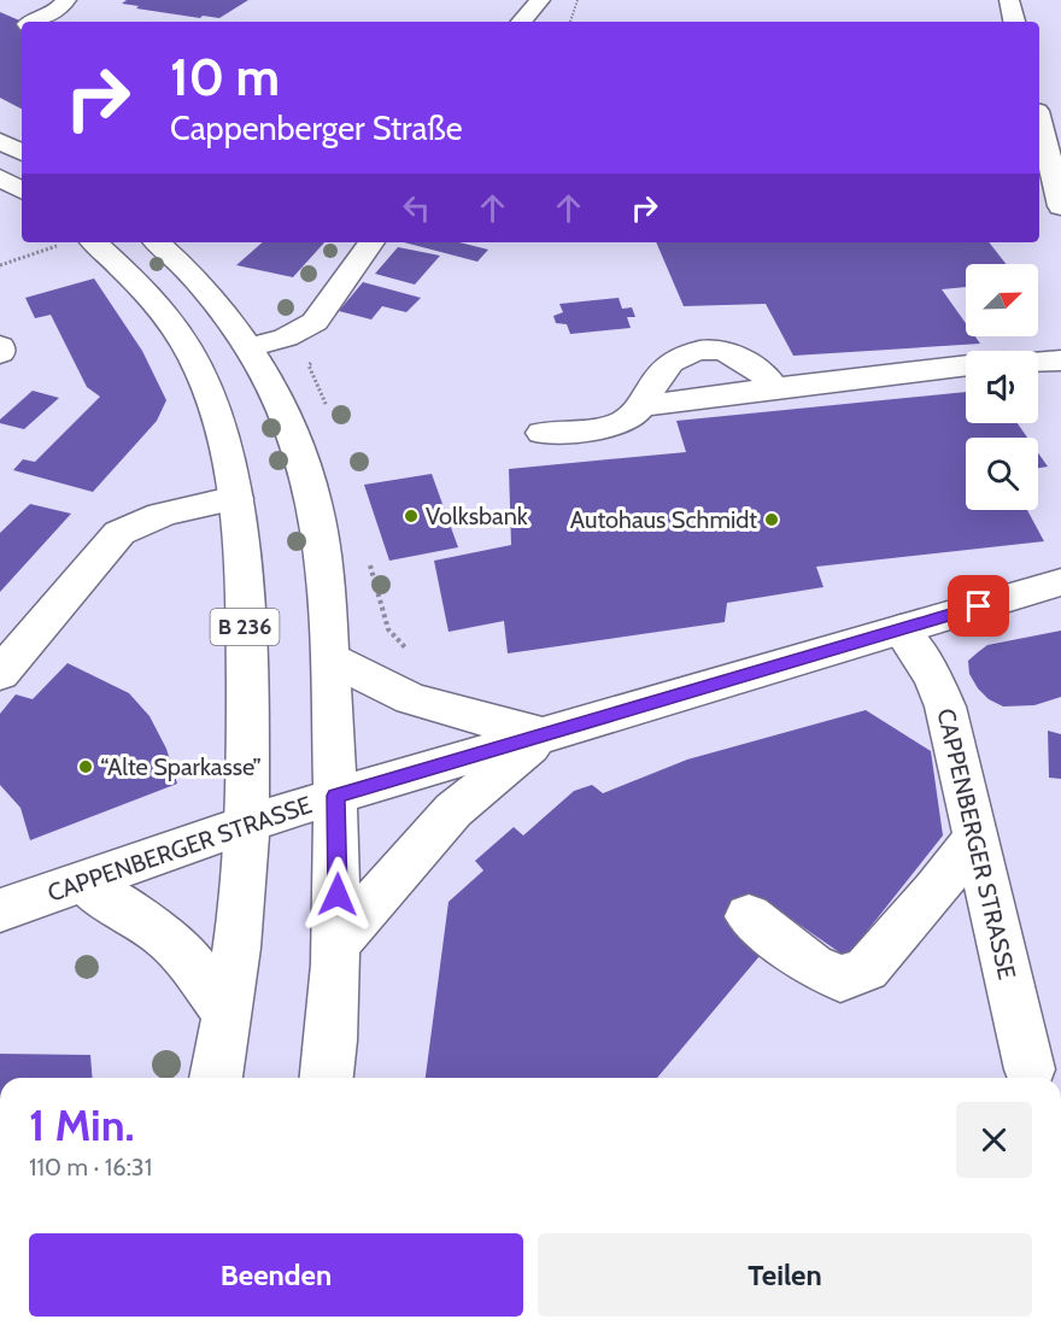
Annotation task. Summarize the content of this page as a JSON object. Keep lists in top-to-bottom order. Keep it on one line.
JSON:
{"streets":{"main road":["B 236","CAPPENBERGER STRASSE"]},"crossings":[["B 236","CAPPENBERGER STRASSE"]],"places":["Volksbank","Autohaus Schmidt","“Alte Sparkasse”"],"north":"top right","page":{"turn":["10 m","Cappenberger Straße"],"heading":["1 Min.","110 m · 16:31"],"buttons":["Beenden","Teilen"]}}
